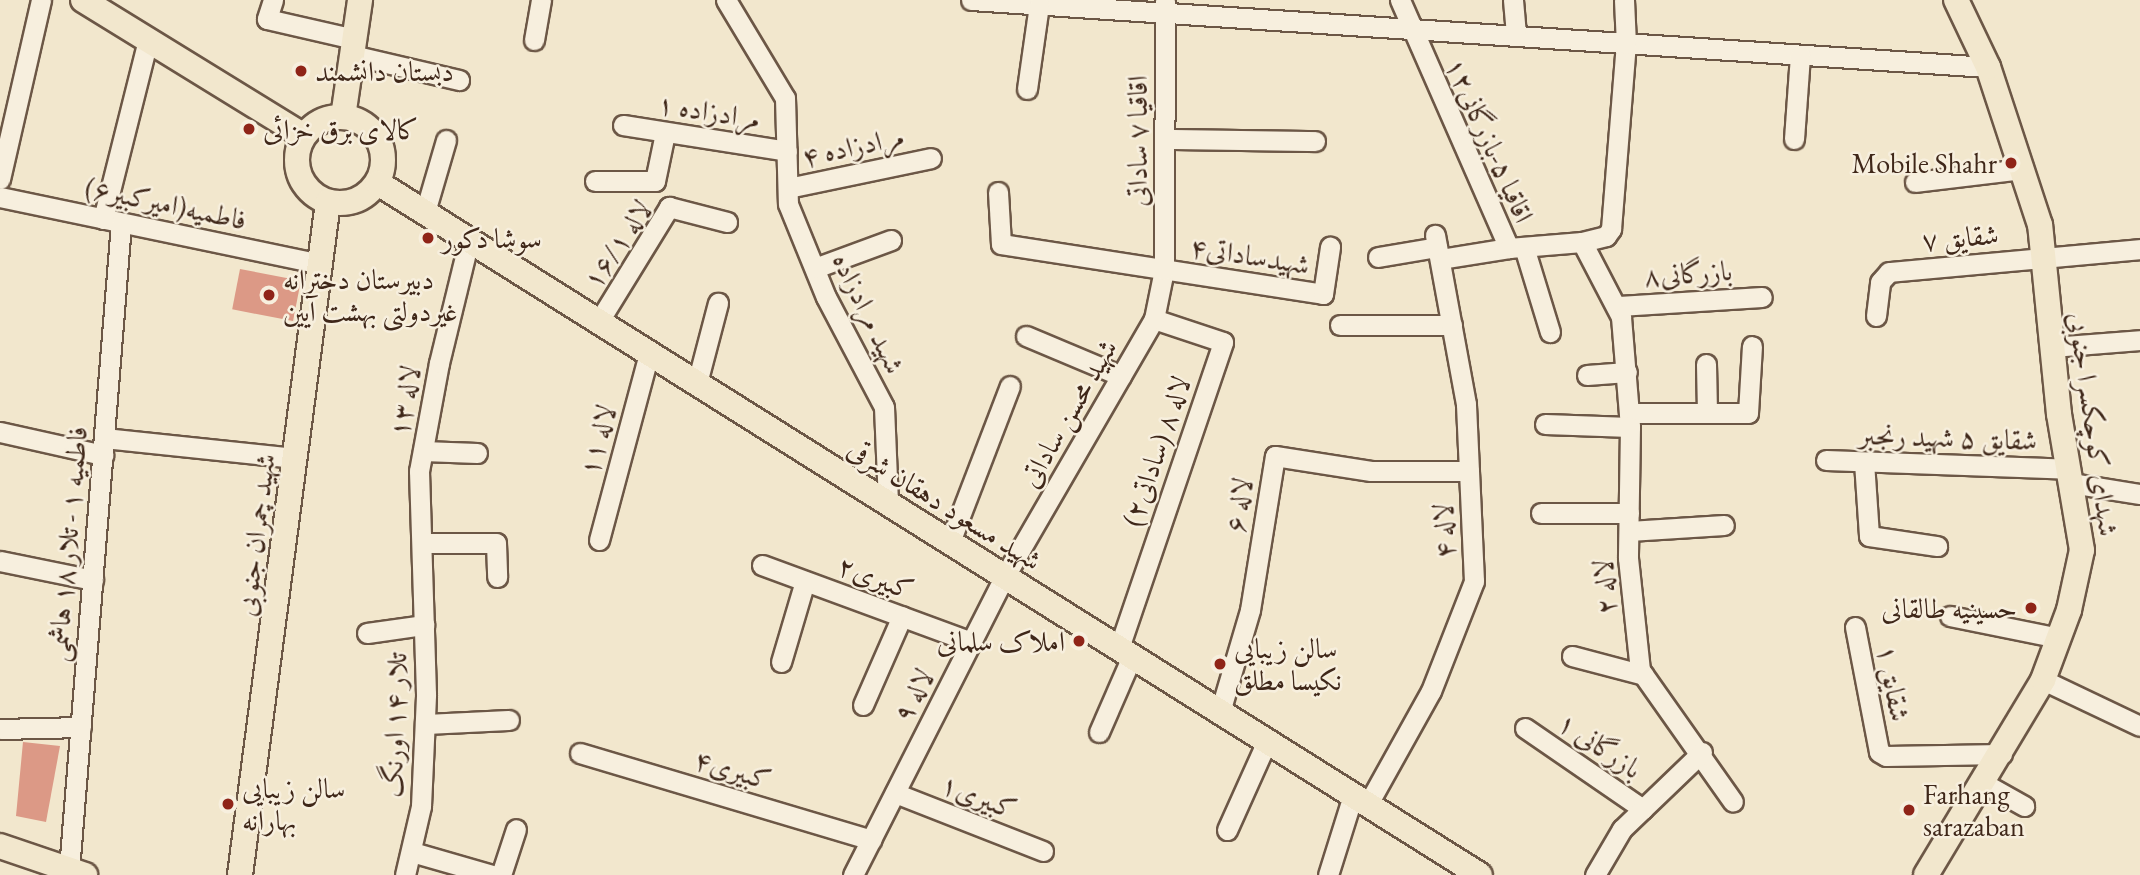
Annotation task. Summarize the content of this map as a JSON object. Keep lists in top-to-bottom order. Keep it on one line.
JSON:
{"streets":{"main road":["شهدای کوچکسرا جنوبی","شهید مسعود دهقان شرقی","شهید چمران جنوبی"],"street":["مرادزاده ۱","اقاقیا ۵-بازرگانی۱۲","اقاقیا ۷ ساداتی","مرادزاده ۴","فاطمیه(امیرکبیر۶)","شقایق ۷","لاله ۱۶/۱","شهیدساداتی۴","بازرگانی۸","شهید مرادزاده","لاله ۱۳","شهید محسن ساداتی","شقایق ۵ شهید رنجبر","لاله ۱۱","لاله ۸ (ساداتی۲)","لاله ۶","لاله ۴","فاطمیه ۱ - تلار ۱۸ هاشمی","کبیری۲","لاله ۲","شقایق ۱","لاله ۹","تلار ۱۴ اورنگ","بازرگانی ۱","کبیری۴","کبیری۱"]},"crossings":[["مرادزاده ۱","شهید مرادزاده"],["اقاقیا ۵-بازرگانی۱۲","لاله ۴"],["اقاقیا ۷ ساداتی","شهیدساداتی۴"],["اقاقیا ۷ ساداتی","شهید محسن ساداتی"],["مرادزاده ۴","شهید مرادزاده"],["فاطمیه(امیرکبیر۶)","شهید چمران جنوبی"],["فاطمیه(امیرکبیر۶)","فاطمیه ۱ - تلار ۱۸ هاشمی"],["شقایق ۷","شهدای کوچکسرا جنوبی"],["لاله ۱۶/۱","شهید مسعود دهقان شرقی"],["شهیدساداتی۴","شهید محسن ساداتی"],["بازرگانی۸","لاله ۲"],["شهید مرادزاده","شهید مسعود دهقان شرقی"],["لاله ۱۳","شهید مسعود دهقان شرقی"],["لاله ۱۳","تلار ۱۴ اورنگ"],["شهید محسن ساداتی","لاله ۸ (ساداتی۲)"],["شهید محسن ساداتی","شهید مسعود دهقان شرقی"],["شهید محسن ساداتی","لاله ۹"],["شهدای کوچکسرا جنوبی","شقایق ۵ شهید رنجبر"],["شهدای کوچکسرا جنوبی","شقایق ۱"],["لاله ۱۱","شهید مسعود دهقان شرقی"],["لاله ۸ (ساداتی۲)","شهید مسعود دهقان شرقی"],["شهید مسعود دهقان شرقی","لاله ۶"],["شهید مسعود دهقان شرقی","لاله ۴"],["شهید مسعود دهقان شرقی","شهید چمران جنوبی"],["شهید مسعود دهقان شرقی","لاله ۹"],["لاله ۶","لاله ۴"],["کبیری۲","لاله ۹"],["لاله ۹","کبیری۴"],["لاله ۹","کبیری۱"]],"places":["دبستان دانشمند","کالای برق خزائی","Mobile Shahr","سوشا دکور","دبیرستان دخترانه غیردولتی بهشت آیین","حسینیه طالقانی","املاک سلمانی","سالن زیبایی نکیسا مطلق","سالن زیبایی بهارانه","Farhang sarazaban"]}
